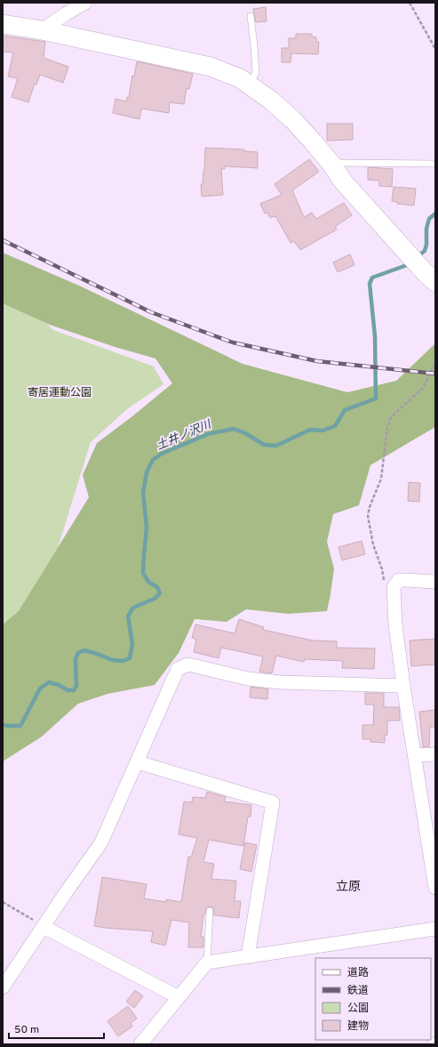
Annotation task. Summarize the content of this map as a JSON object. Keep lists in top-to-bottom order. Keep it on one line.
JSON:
{"districts":["立原"],"water":["土井ノ沢川"],"parks":["寄居運動公園"],"legend":["道路","鉄道","公園","建物"],"scale_bar":"50 m"}
